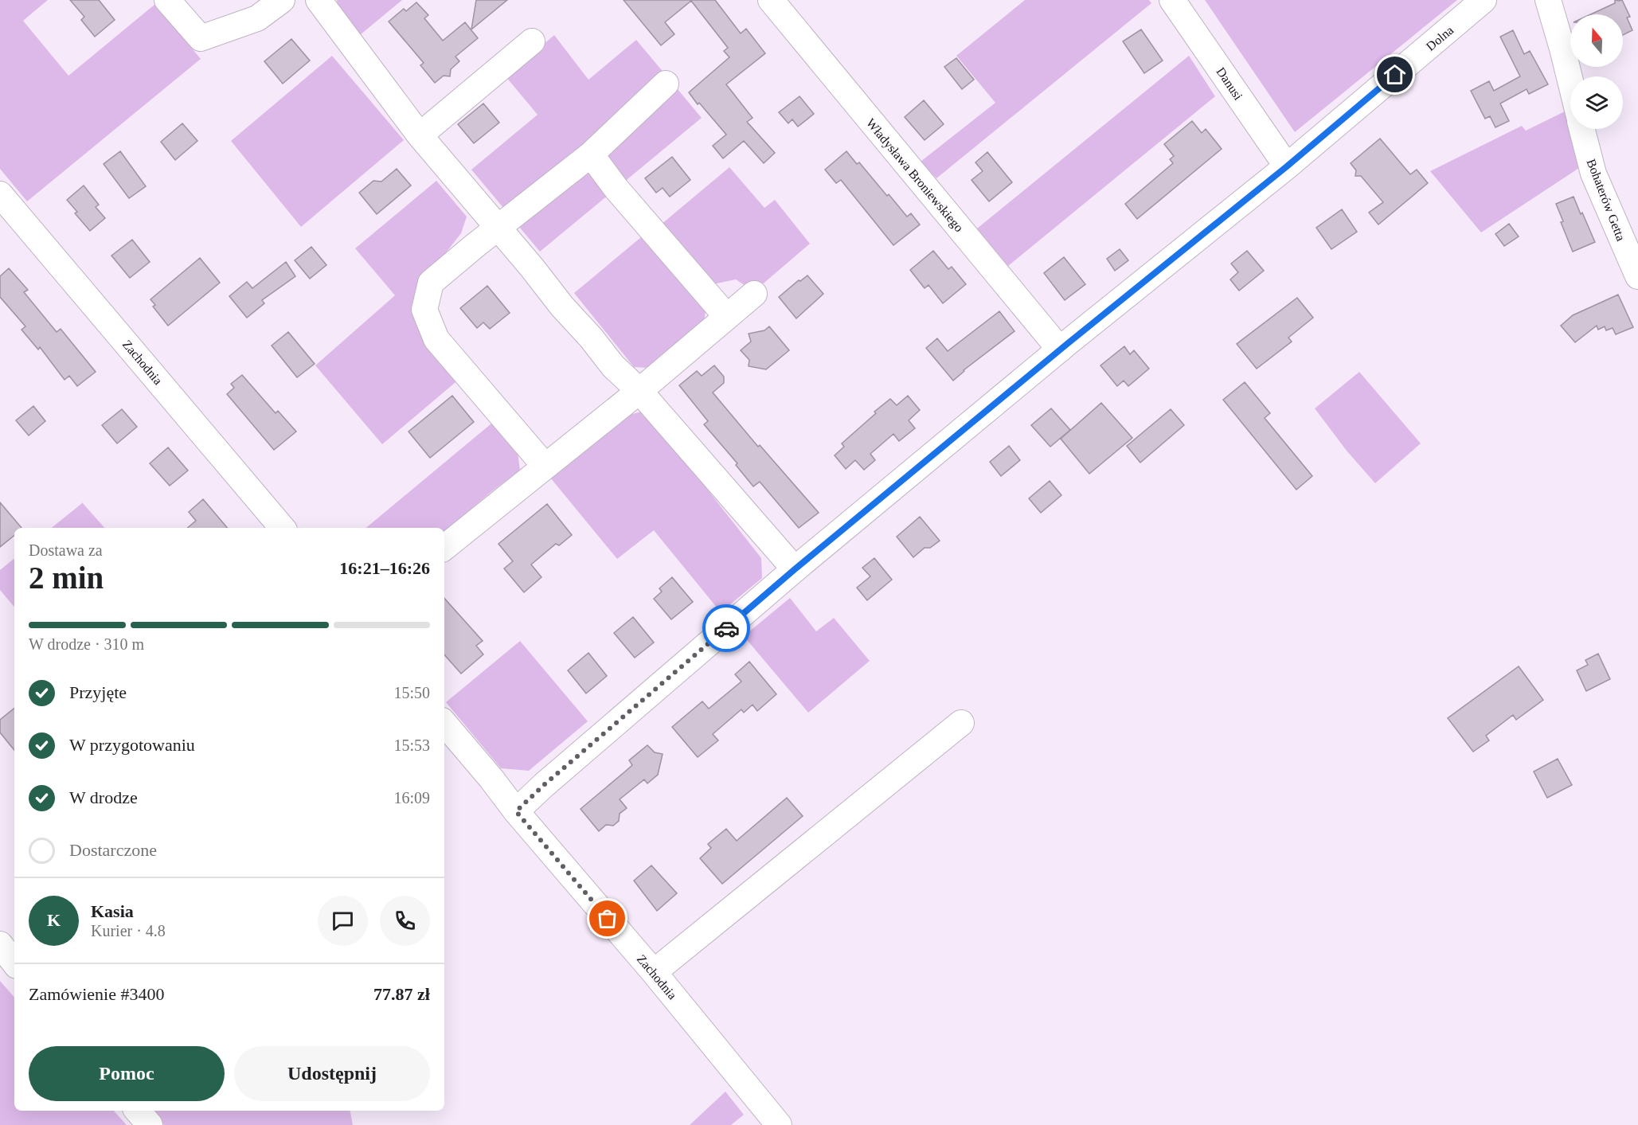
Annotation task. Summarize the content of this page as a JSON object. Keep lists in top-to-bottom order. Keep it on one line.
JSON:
{"streets":{"street":["Dolna","Danusi","Władysława Broniewskiego","Bohaterów Getta","Zachodnia"]},"crossings":[["Dolna","Danusi"],["Dolna","Władysława Broniewskiego"],["Dolna","Zachodnia"]],"north":"top","page":{"heading":["2 min","Dostawa za","16:21–16:26"],"panel":["Kasia","Kurier · 4.8","Zamówienie #3400","77.87 zł"],"bar":"W drodze · 310 m","list":[["Przyjęte","15:50"],["W przygotowaniu","15:53"],["W drodze","16:09"],"Dostarczone"],"round":"K","buttons":["Pomoc","Udostępnij"]}}
